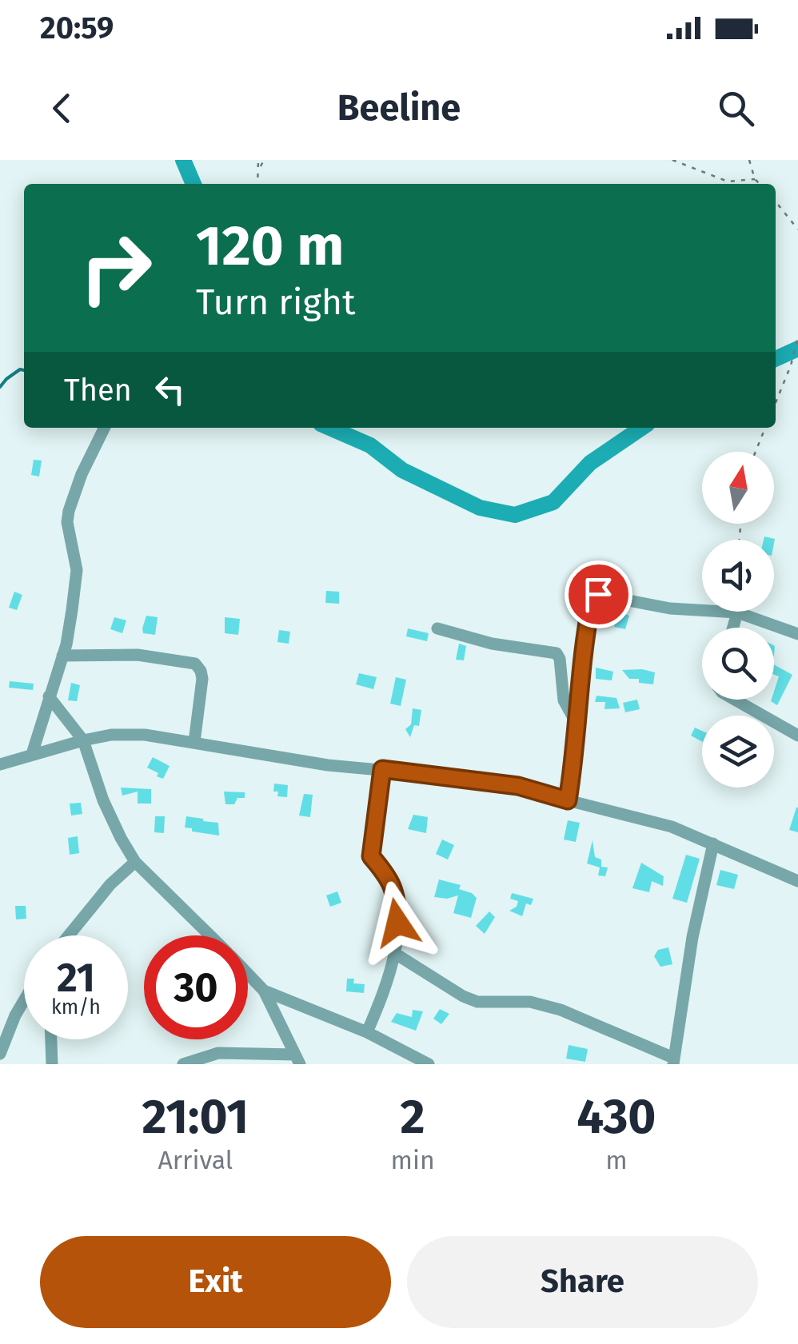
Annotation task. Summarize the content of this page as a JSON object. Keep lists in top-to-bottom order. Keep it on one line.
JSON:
{"north":"top","page":{"status":"20:59","header":"Beeline","turn":["120 m","Turn right"],"then":"Then","speed":"21 km/h","limit":"30","eta":["21:01","Arrival","2","min","430","m"],"buttons":["Exit","Share"]}}
